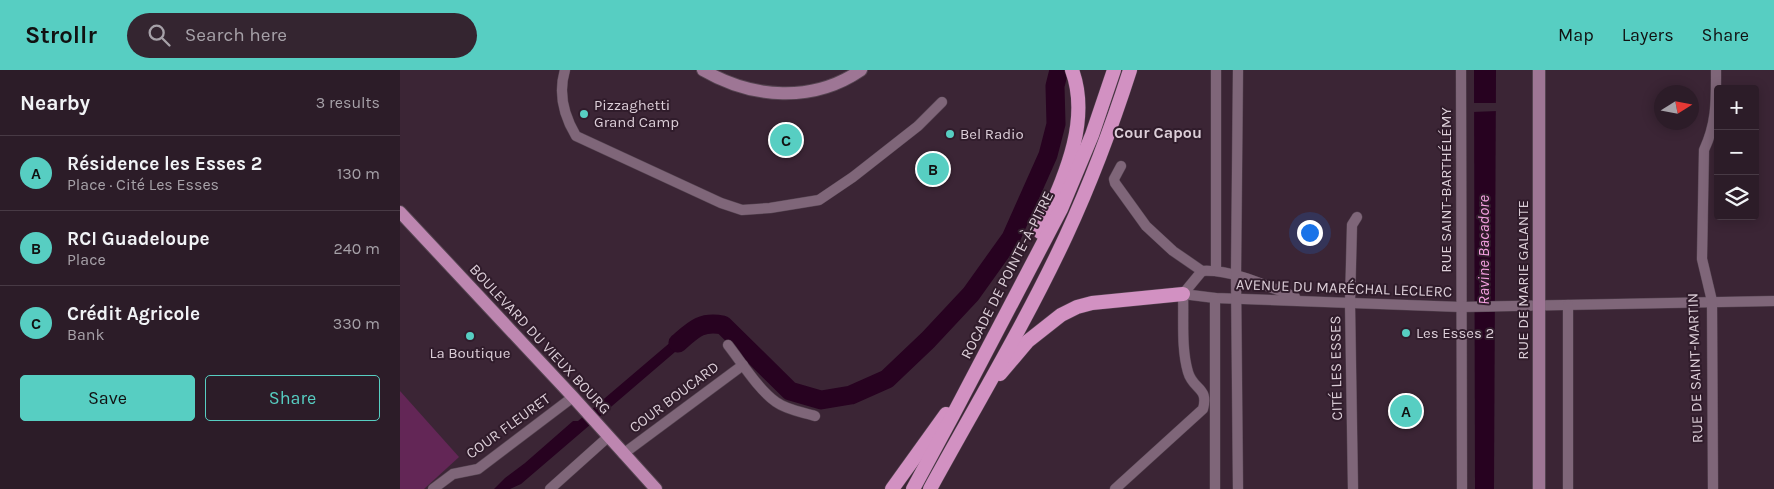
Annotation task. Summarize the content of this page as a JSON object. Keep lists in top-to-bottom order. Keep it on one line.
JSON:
{"streets":{"highway":["ROCADE DE POINTE-À-PITRE"],"main road":["RUE DE MARIE GALANTE","BOULEVARD DU VIEUX BOURG"],"street":["RUE SAINT-BARTHÉLÉMY","AVENUE DU MARÉCHAL LECLERC","CITÉ LES ESSES","RUE DE SAINT-MARTIN","COUR BOUCARD","COUR FLEURET"]},"crossings":[["RUE SAINT-BARTHÉLÉMY","AVENUE DU MARÉCHAL LECLERC"],["RUE DE MARIE GALANTE","AVENUE DU MARÉCHAL LECLERC"],["AVENUE DU MARÉCHAL LECLERC","CITÉ LES ESSES"],["AVENUE DU MARÉCHAL LECLERC","RUE DE SAINT-MARTIN"],["BOULEVARD DU VIEUX BOURG","COUR BOUCARD"],["BOULEVARD DU VIEUX BOURG","COUR FLEURET"]],"districts":["Cour Capou"],"water":["Ravine Bacadore"],"places":["Pizzaghetti Grand Camp","Bel Radio","Les Esses 2","La Boutique"],"north":"right","page":{"header":"Strollr","search":"Search here","nav":["Map","Layers","Share"],"heading":["Nearby","3 results"],"map_buttons":["+","−"],"pins":["C","B","A"],"list":[{"mark":"A","name":"Résidence les Esses 2","note":"Place · Cité Les Esses","value":"130 m"},{"mark":"B","name":"RCI Guadeloupe","note":"Place","value":"240 m"},{"mark":"C","name":"Crédit Agricole","note":"Bank","value":"330 m"}],"buttons":["Save","Share"]}}
